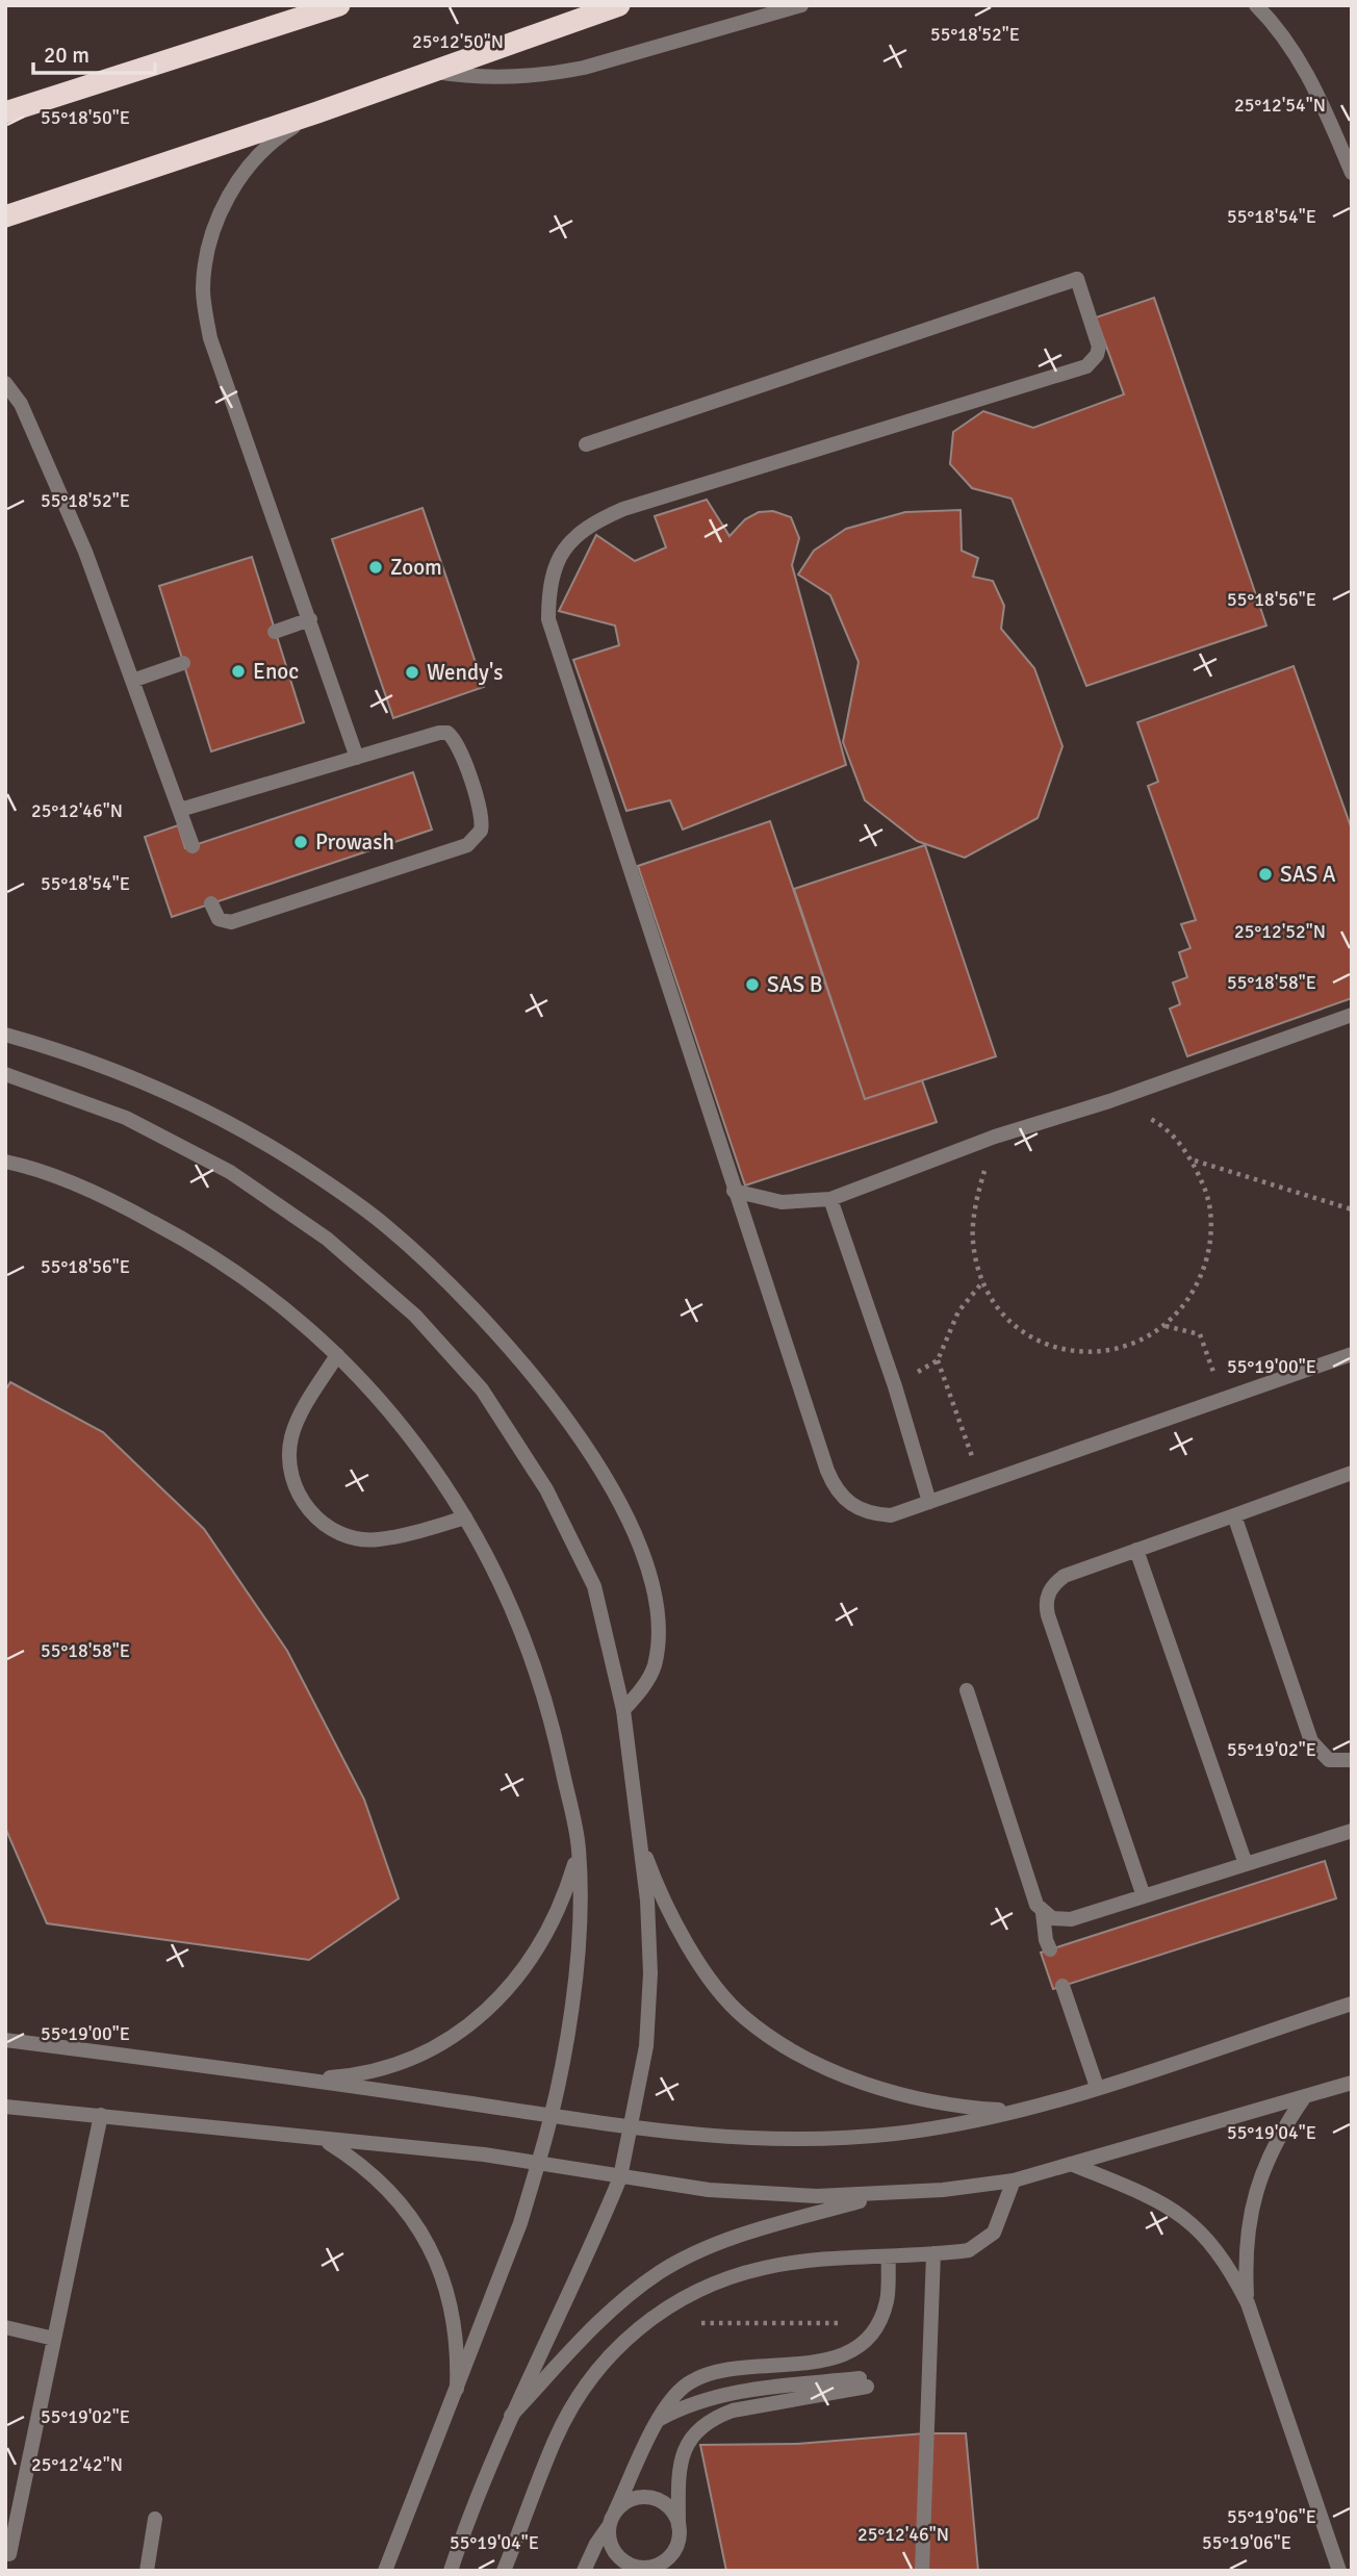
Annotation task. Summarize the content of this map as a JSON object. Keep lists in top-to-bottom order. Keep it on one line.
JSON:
{"places":["Zoom","Enoc","Wendy's","Prowash","SAS A","SAS B"],"scale_bar":"20 m","coordinates":["55°18'52\"E","25°12'50\"N","25°12'54\"N","55°18'50\"E","55°18'54\"E","55°18'56\"E","25°12'46\"N","25°12'52\"N","55°18'58\"E","55°19'00\"E","55°19'02\"E","55°19'04\"E","25°12'42\"N","55°19'06\"E"]}
